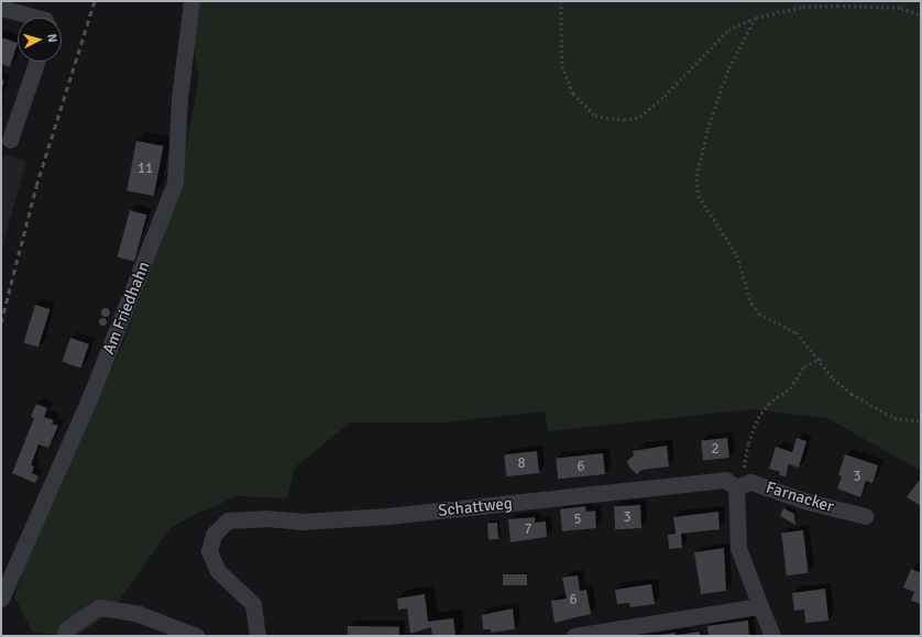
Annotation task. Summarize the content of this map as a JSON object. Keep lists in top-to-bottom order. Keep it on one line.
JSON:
{"streets":{"street":["Am Friedhahn","Farnacker","Schattweg"]},"crossings":[["Farnacker","Schattweg"]],"house_numbers":["11","2","8","6","3","3","5","7","6"],"north":"right"}
